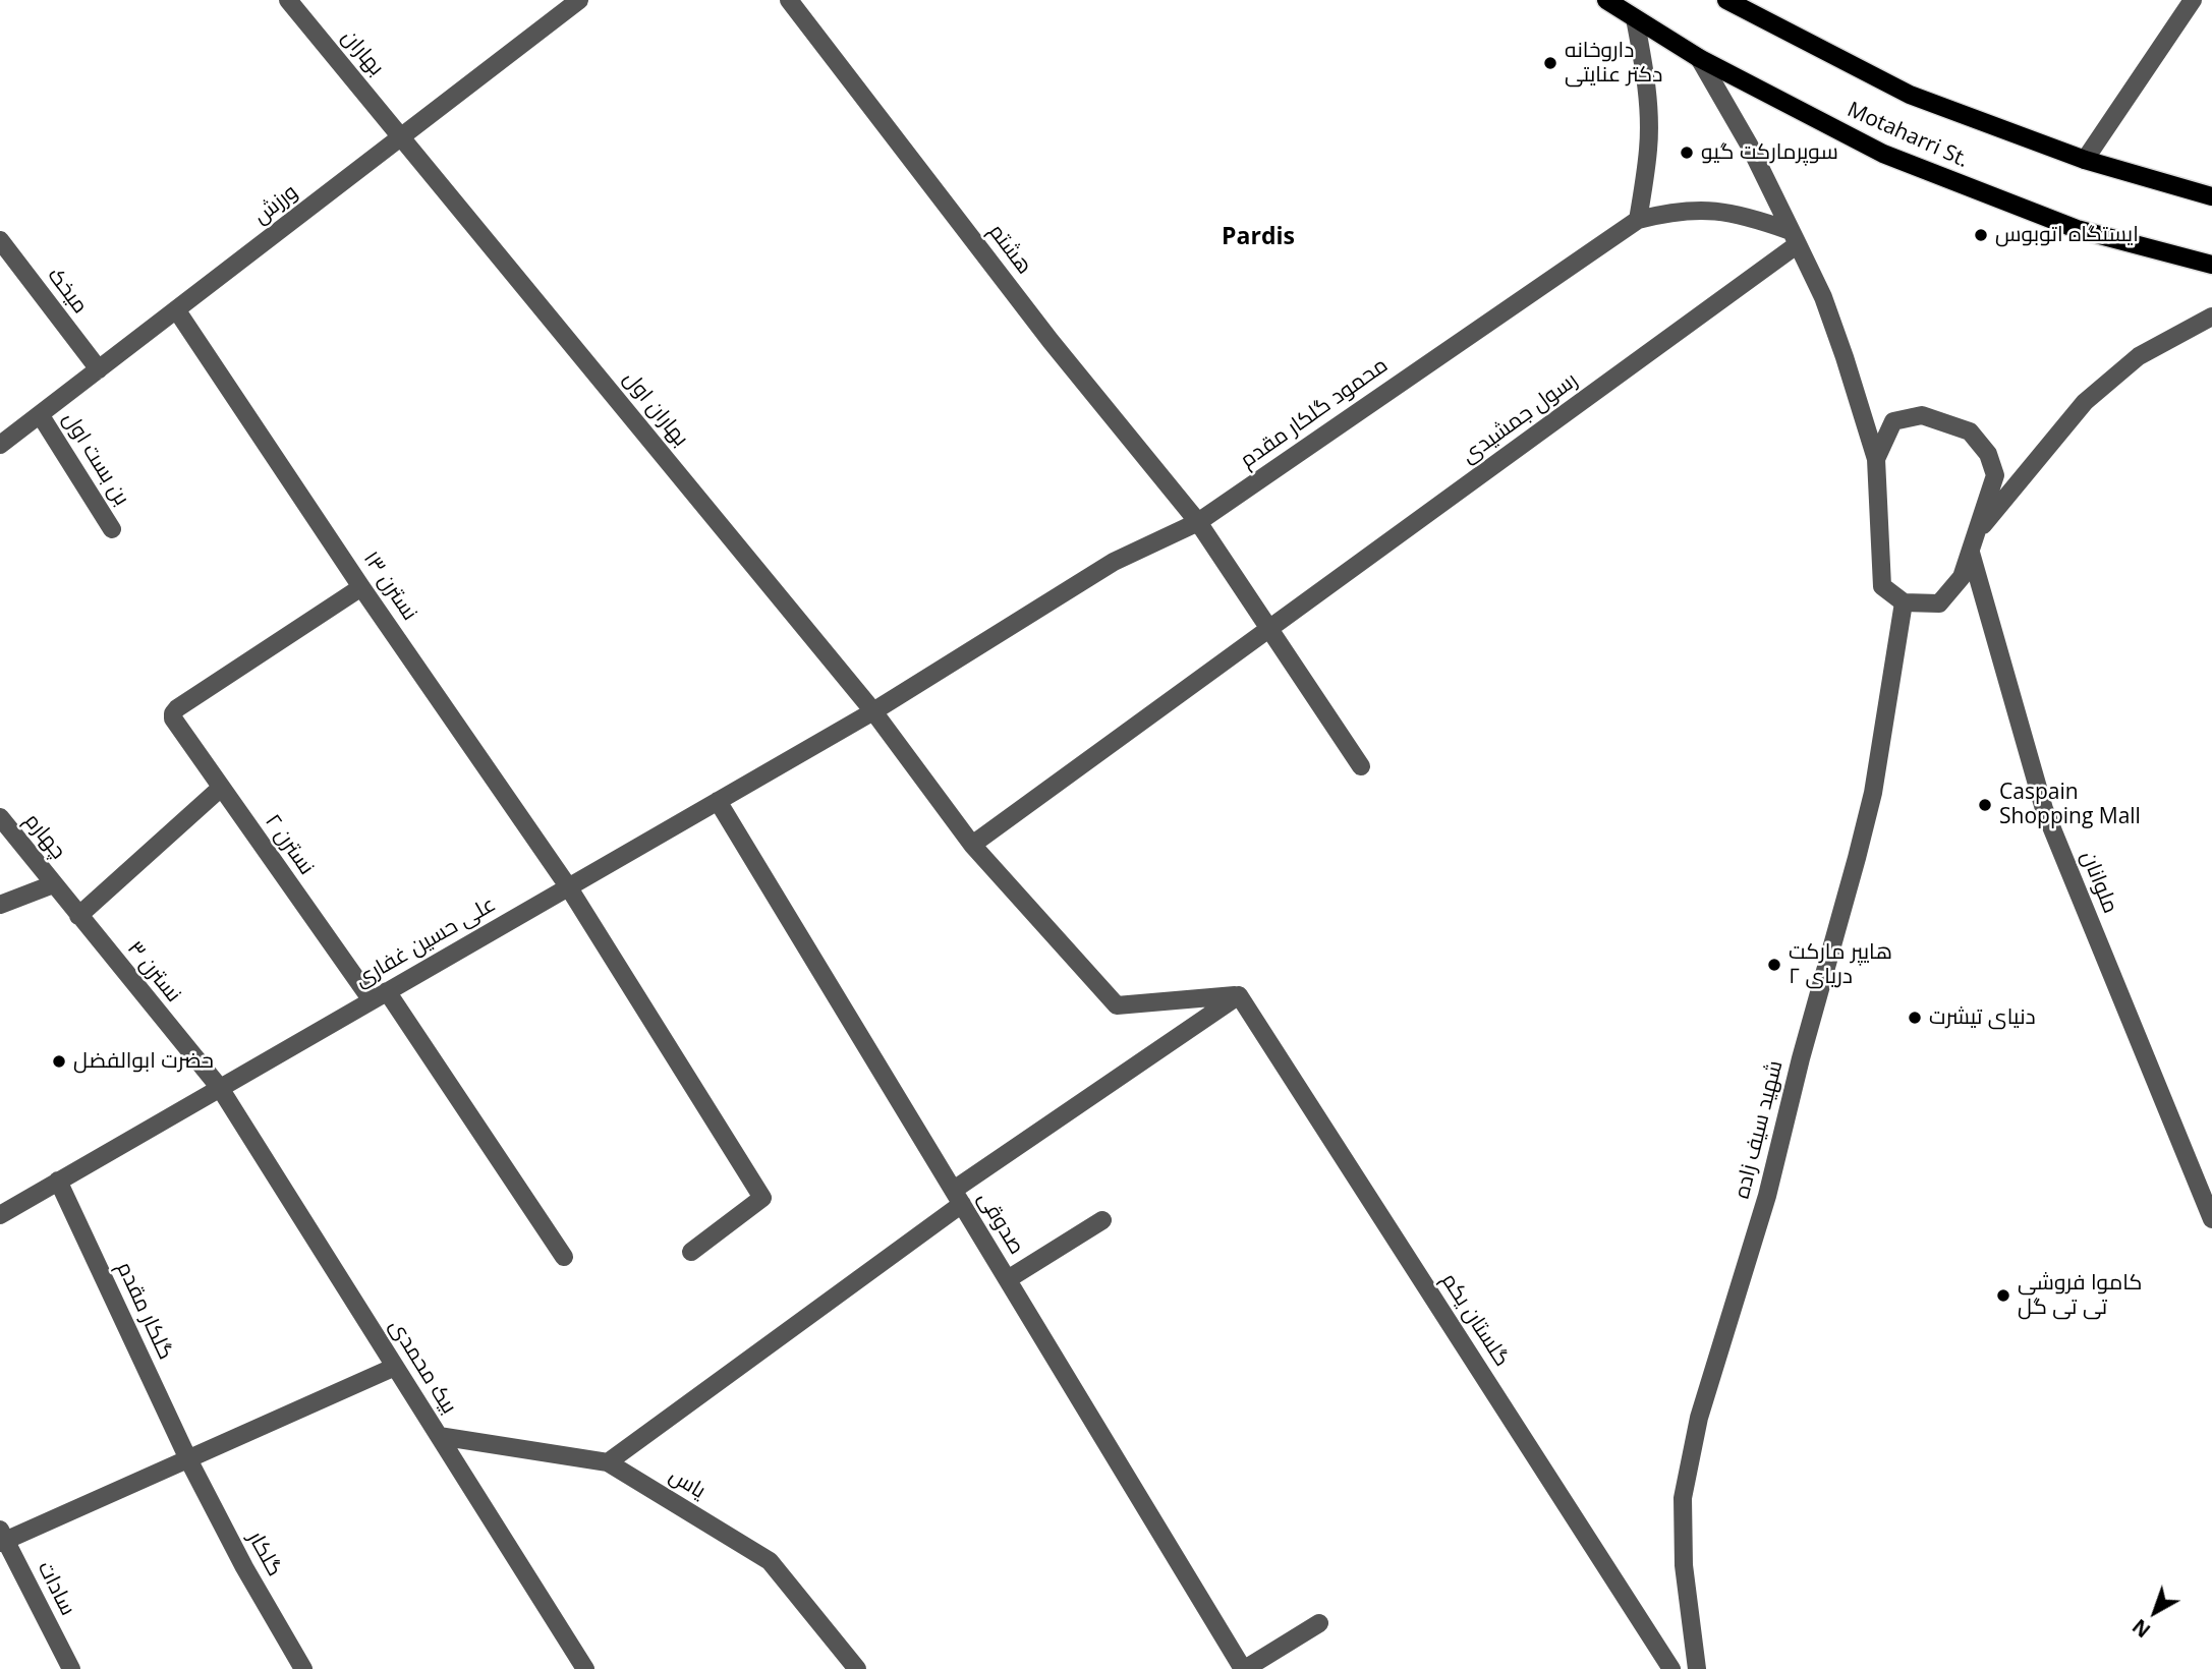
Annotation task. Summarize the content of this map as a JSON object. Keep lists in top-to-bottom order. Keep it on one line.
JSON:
{"streets":{"main road":["Motaharri St."],"street":["بهاران","ورزش","هشتم","میخک","بهاران اول","محمود گلکار مقدم","رسول جمشیدی","بن بست اول","نسترن ۱۳","چهارم","نسترن ۲","ملوانان","علی حسین غفاری","نسترن ۳","شهید سیف زاده","صدوقی","گلکار مقدم","گلستان یکم","بیک محمدی","یاس","گلکار","سادات"]},"crossings":[["بهاران","ورزش"],["بهاران","بهاران اول"],["ورزش","میخک"],["ورزش","بهاران اول"],["ورزش","بن بست اول"],["ورزش","نسترن ۱۳"],["هشتم","محمود گلکار مقدم"],["هشتم","رسول جمشیدی"],["بهاران اول","محمود گلکار مقدم"],["بهاران اول","رسول جمشیدی"],["بهاران اول","علی حسین غفاری"],["بهاران اول","گلستان یکم"],["محمود گلکار مقدم","رسول جمشیدی"],["محمود گلکار مقدم","علی حسین غفاری"],["نسترن ۱۳","نسترن ۲"],["نسترن ۱۳","علی حسین غفاری"],["چهارم","نسترن ۳"],["نسترن ۲","علی حسین غفاری"],["علی حسین غفاری","نسترن ۳"],["علی حسین غفاری","صدوقی"],["علی حسین غفاری","گلکار مقدم"],["علی حسین غفاری","بیک محمدی"],["نسترن ۳","بیک محمدی"],["گلکار مقدم","گلکار"],["بیک محمدی","یاس"]],"districts":["Pardis"],"places":["داروخانه دکتر عنایتی","سوپرمارکت گیو","ایستگاه اتوبوس","Caspain Shopping Mall","هایپر مارکت دریای ۲","دنیای تیشرت","حضرت ابوالفضل","کاموا فروشی تی تی گل"],"north":"bottom left"}
